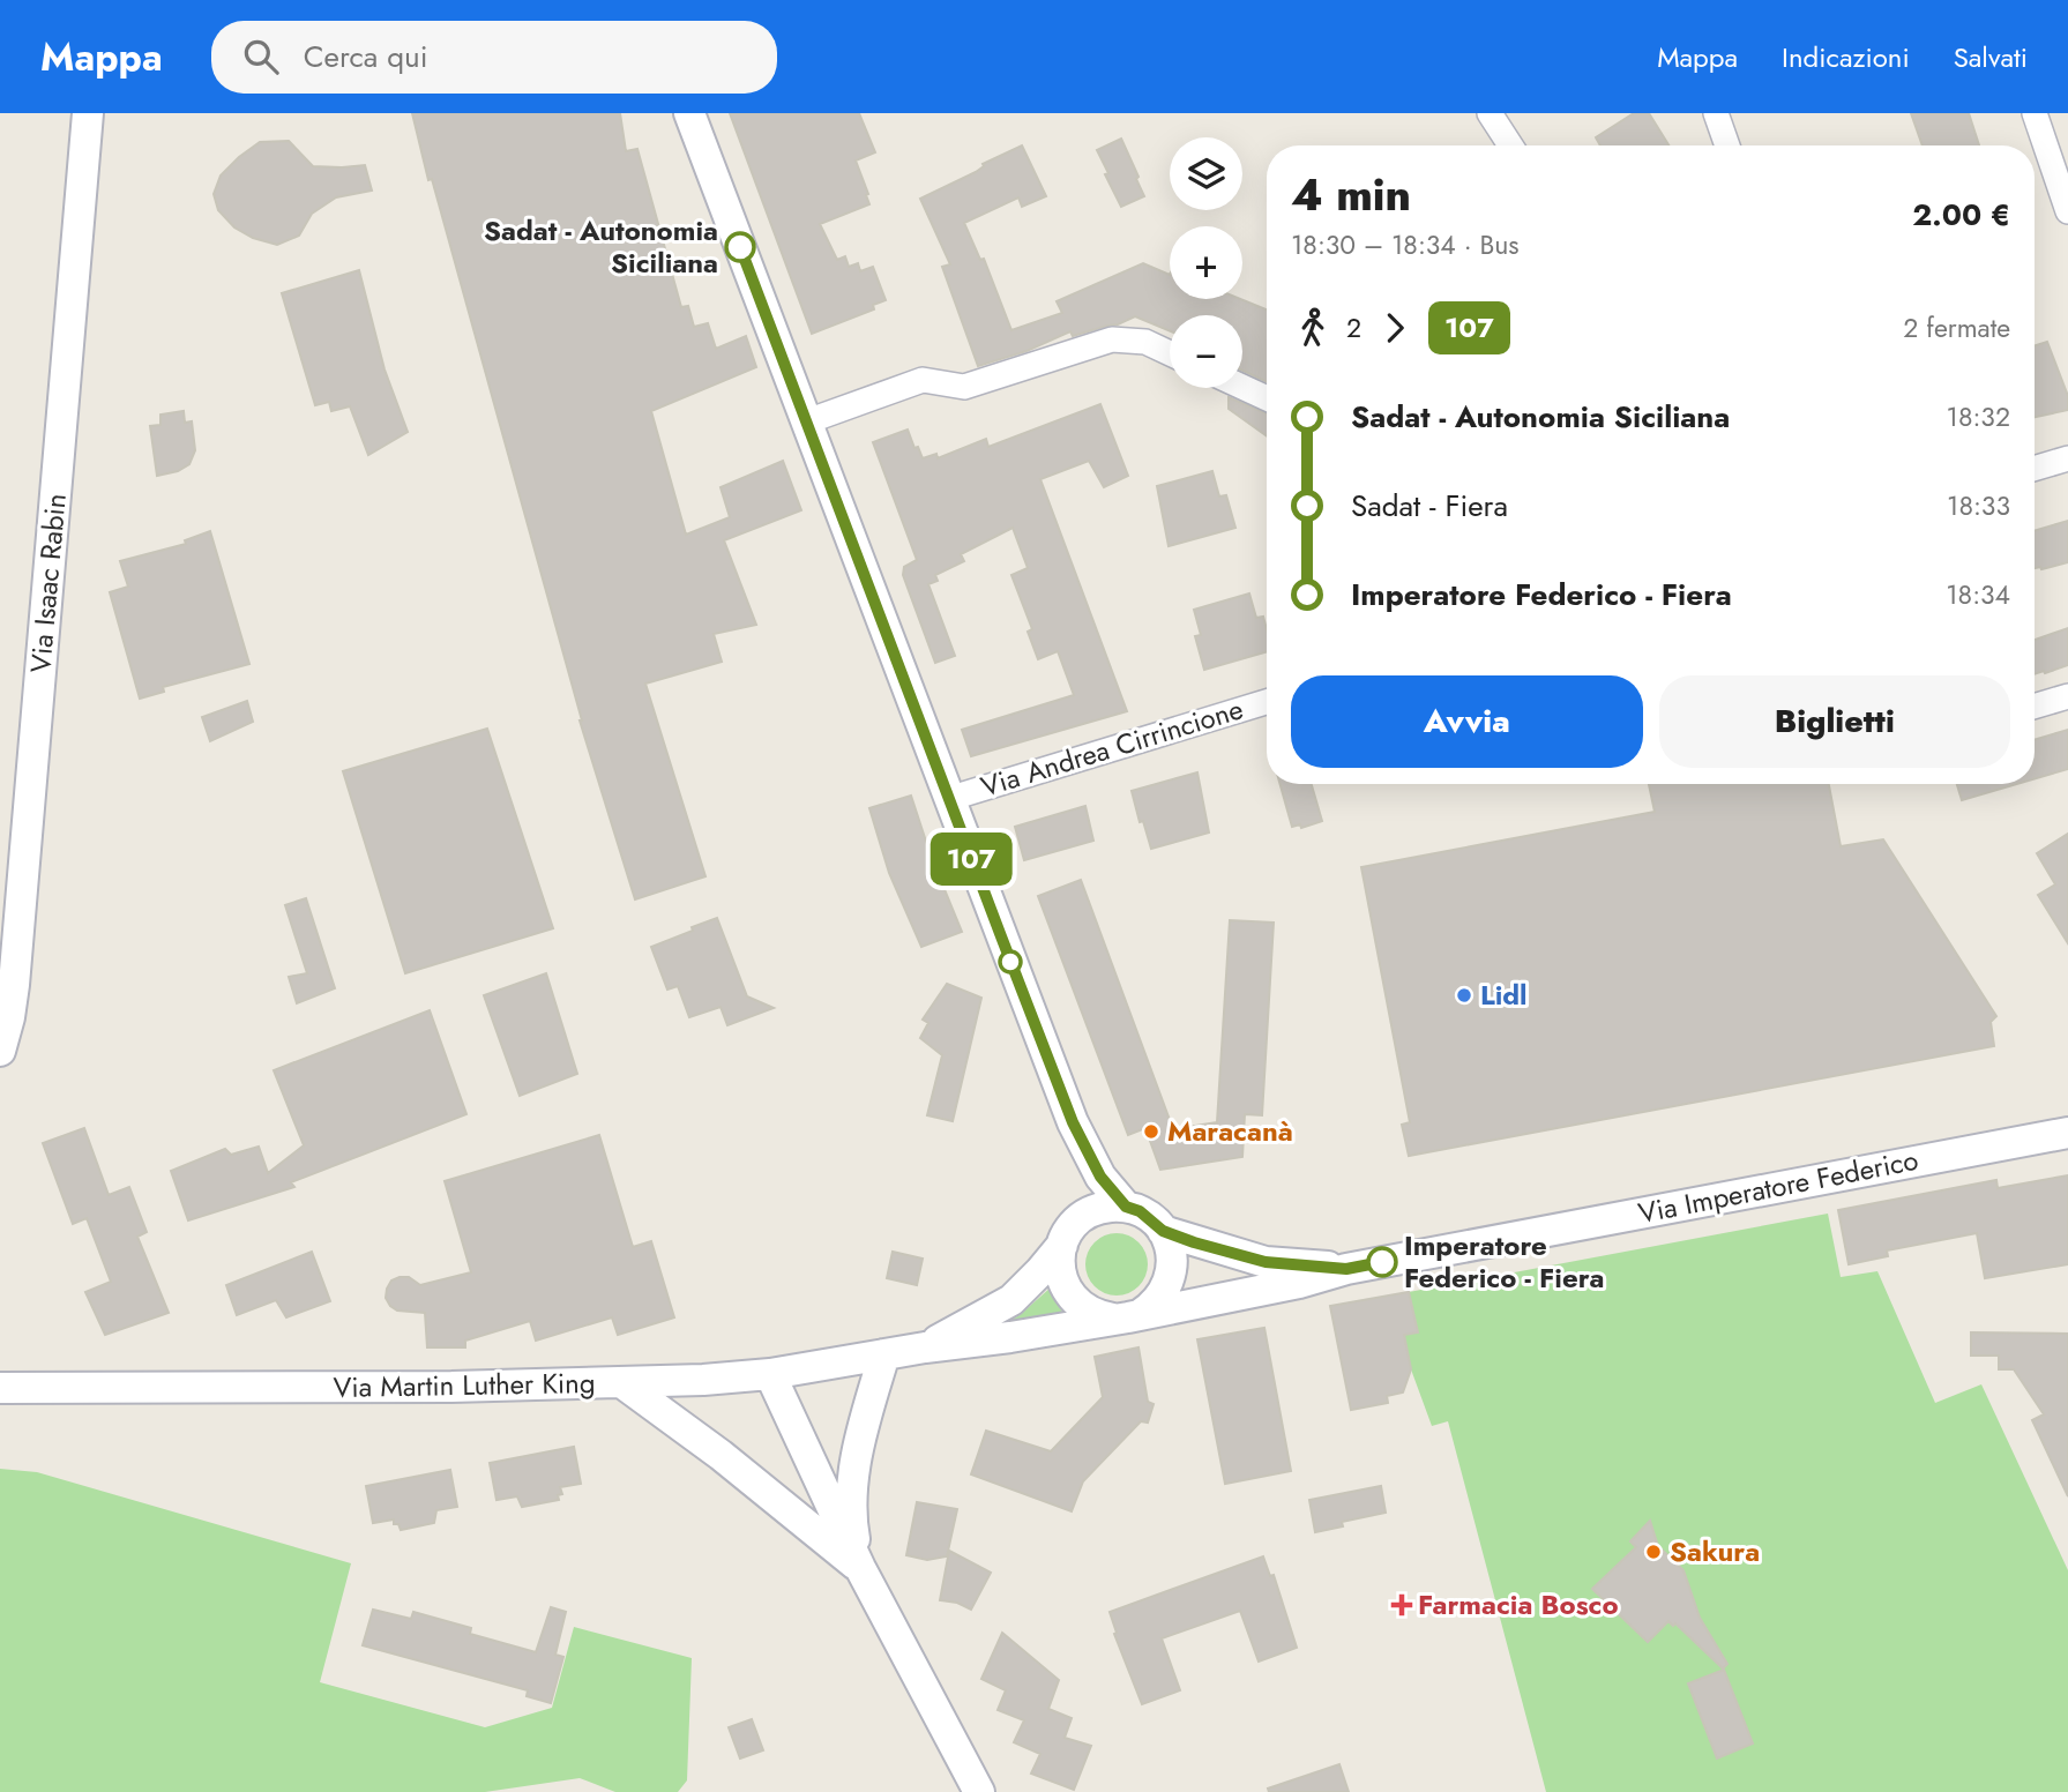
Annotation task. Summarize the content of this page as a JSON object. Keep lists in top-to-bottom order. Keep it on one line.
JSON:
{"streets":{"street":["Via Isaac Rabin","Via Andrea Cirrincione","Via Imperatore Federico","Via Martin Luther King"]},"crossings":[["Via Imperatore Federico","Via Martin Luther King"]],"places":{"other":["Sadat - Autonomia Siciliana","Lidl","Maracanà","Imperatore Federico - Fiera","Sakura"],"health":["Farmacia Bosco"]},"lines":["bus line 107"],"page":{"header":"Mappa","search":"Cerca qui","nav":["Mappa","Indicazioni","Salvati"],"on_map":"107","map_buttons":["+","−"],"heading":["4 min","18:30 – 18:34 · Bus","2.00 €"],"legs":["2","107","2 fermate"],"list":[{"name":"Sadat - Autonomia Siciliana","value":"18:32"},{"name":"Sadat - Fiera","value":"18:33"},{"name":"Imperatore Federico - Fiera","value":"18:34"}],"buttons":["Avvia","Biglietti"]}}
